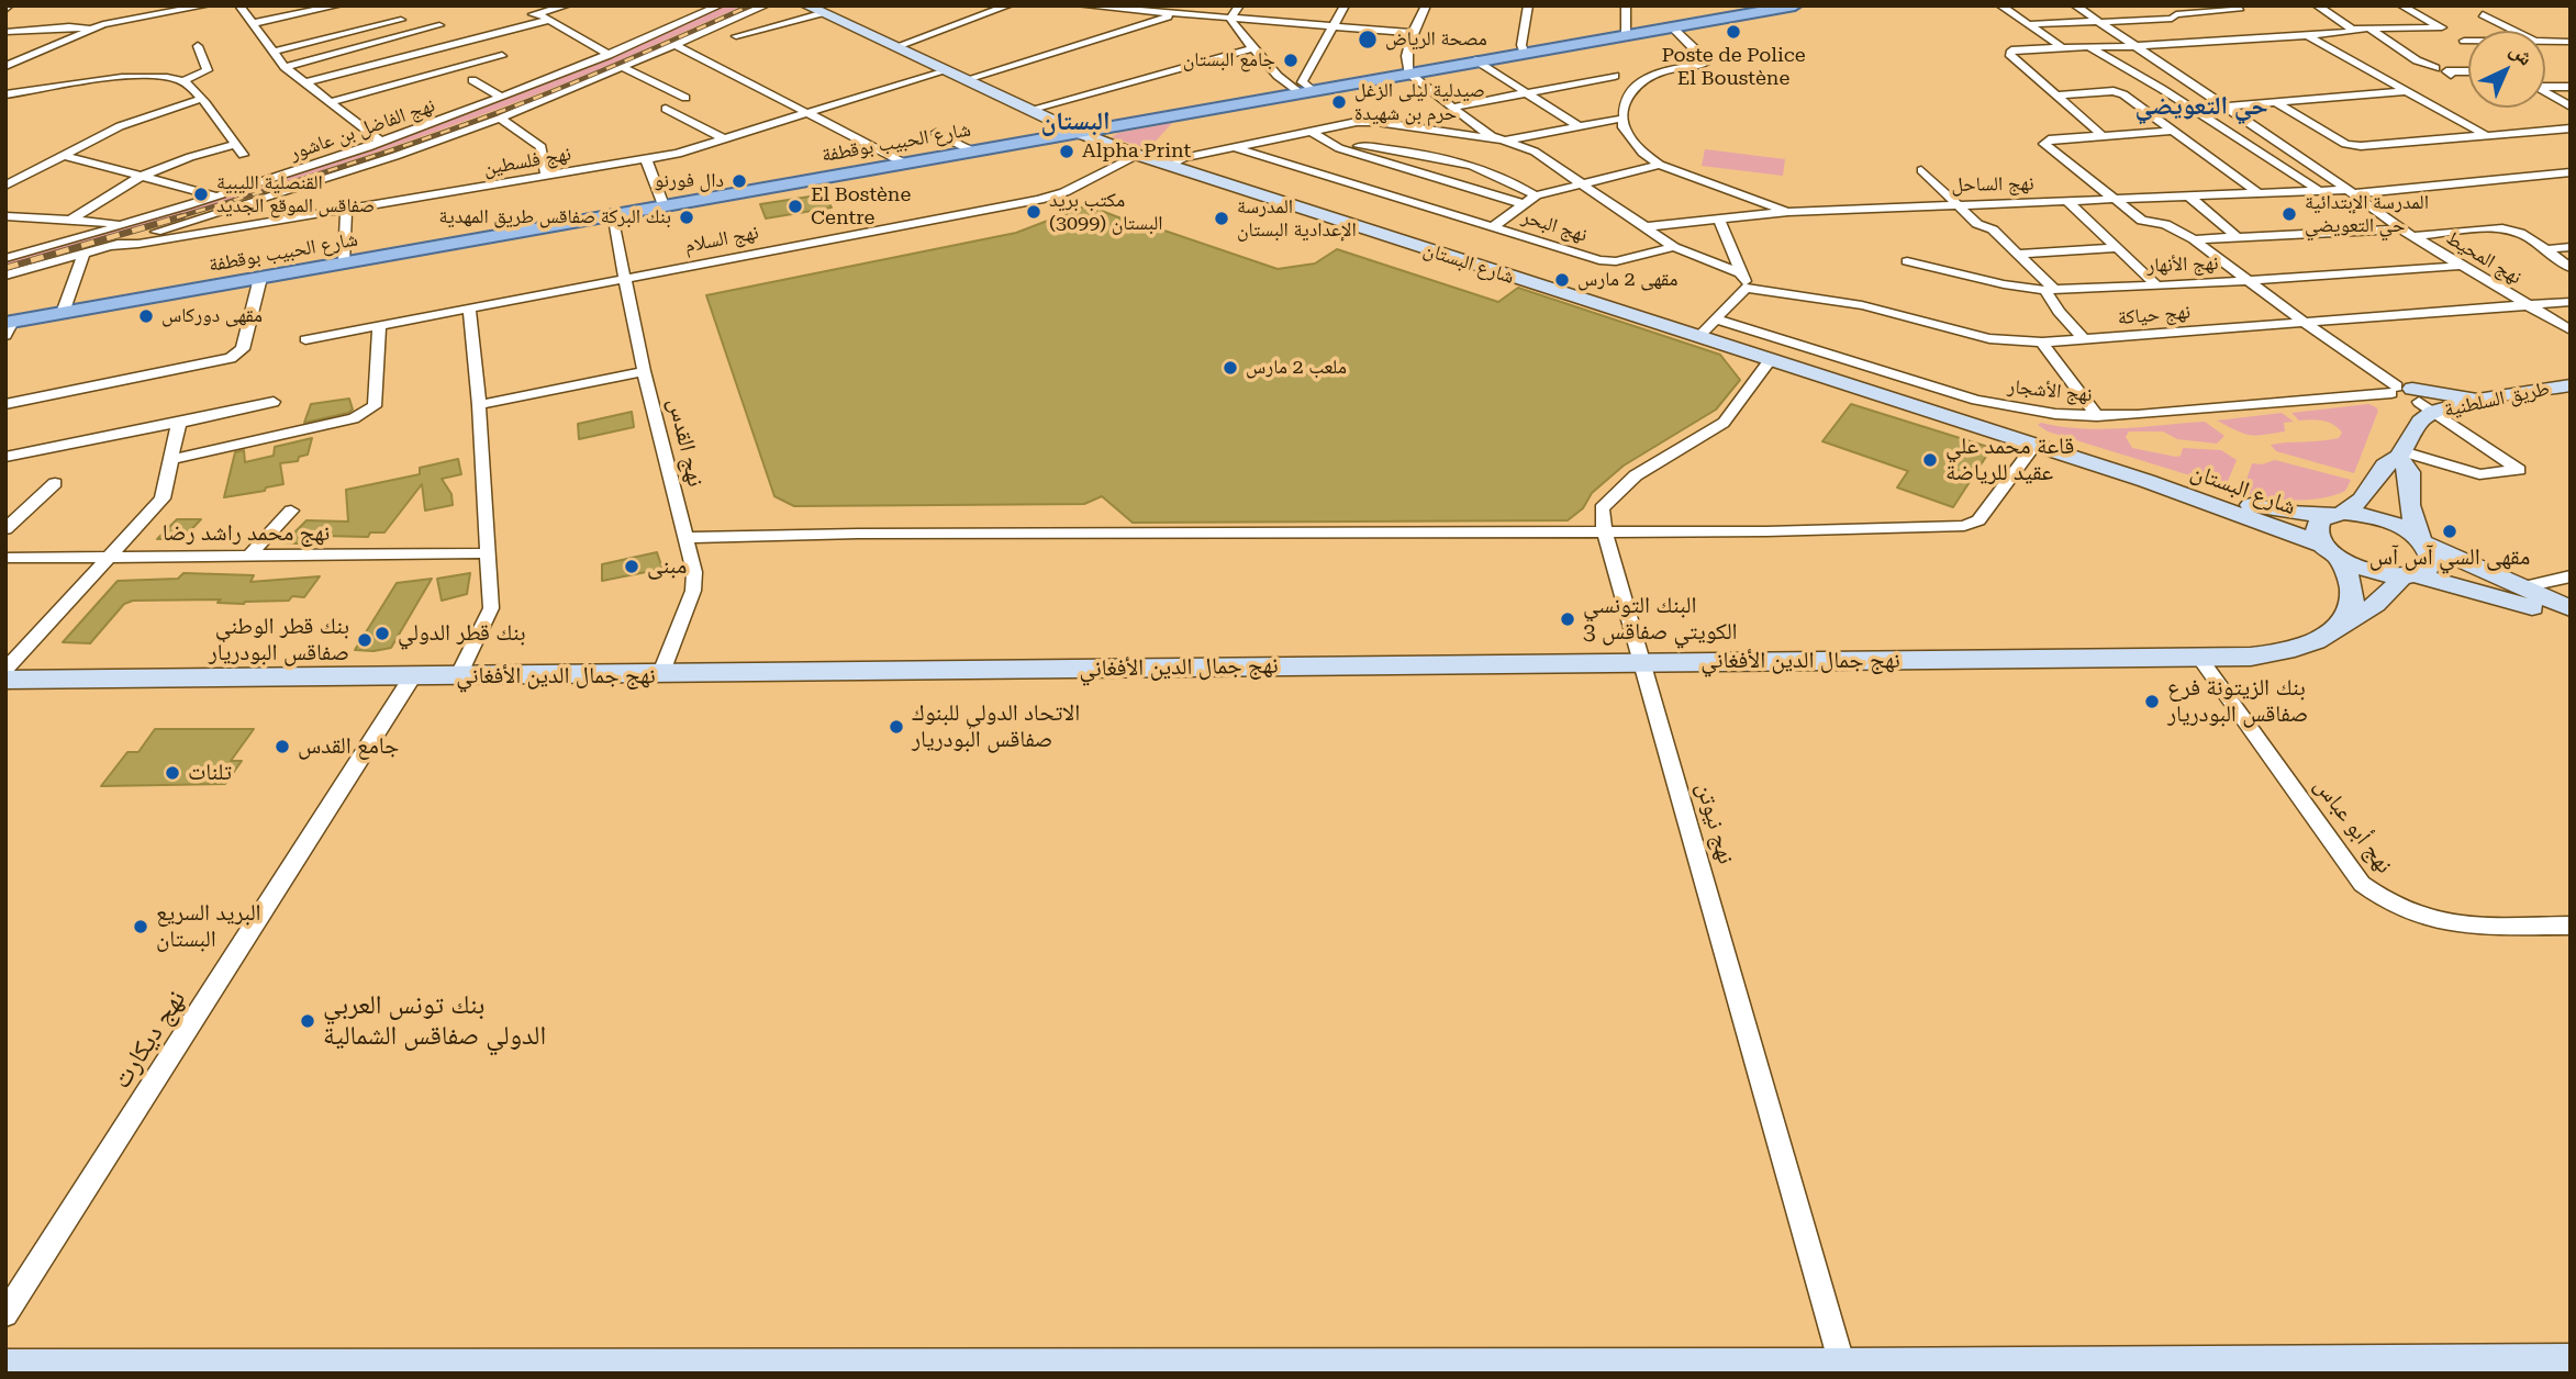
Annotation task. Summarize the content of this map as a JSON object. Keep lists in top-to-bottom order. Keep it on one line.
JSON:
{"streets":{"main road":["شارع الحبيب بوقطفة","شارع البستان","طريق السلطنية","نهج جمال الدين الأفغاني"],"street":["نهج الفاضل بن عاشور","نهج فلسطين","نهج الساحل","نهج البحر","نهج السلام","نهج المحيط","نهج الأنهار","نهج حياكة","نهج الأشجار","نهج القدس","نهج محمد راشد رضا","نهج نيوتن","نهج أبو عباس","نهج ديكارت"]},"crossings":[["شارع الحبيب بوقطفة","شارع البستان"],["شارع الحبيب بوقطفة","نهج القدس"],["نهج فلسطين","شارع البستان"],["نهج الساحل","نهج البحر"],["نهج الساحل","نهج المحيط"],["نهج السلام","شارع البستان"],["نهج السلام","نهج القدس"],["نهج المحيط","نهج الأنهار"],["نهج المحيط","نهج حياكة"],["شارع البستان","طريق السلطنية"],["شارع البستان","نهج جمال الدين الأفغاني"],["شارع البستان","نهج نيوتن"],["نهج الأشجار","طريق السلطنية"],["نهج القدس","نهج جمال الدين الأفغاني"],["نهج جمال الدين الأفغاني","نهج نيوتن"],["نهج جمال الدين الأفغاني","نهج أبو عباس"],["نهج جمال الدين الأفغاني","نهج ديكارت"]],"districts":["حي التعويضي","البستان"],"places":["Poste de Police El Boustène","مصحة الرياض","جامع البستان","صيدلية ليلى الزغل حرم بن شهيدة","Alpha Print","دال فورنو","القنصلية الليبية صفاقس الموقع الجديد","El Bostène Centre","مكتب بريد البستان (3099)","المدرسة الإبتدائية حي التعويضي","بنك البركة صفاقس طريق المهدية","المدرسة الإعدادية البستان","مقهى 2 مارس","مقهى دوركاس","ملعب 2 مارس","قاعة محمد علي عقيد للرياضة","مقهى السي آس آس","مبنى","البنك التونسي الكويتي صفاقس 3","بنك قطر الدولي","بنك قطر الوطني صفاقس البودريار","بنك الزيتونة فرع صفاقس البودريار","الاتحاد الدولي للبنوك صفاقس البودريار","جامع القدس","تلنات","البريد السريع البستان","بنك تونس العربي الدولي صفاقس الشمالية"],"north":"top right"}
